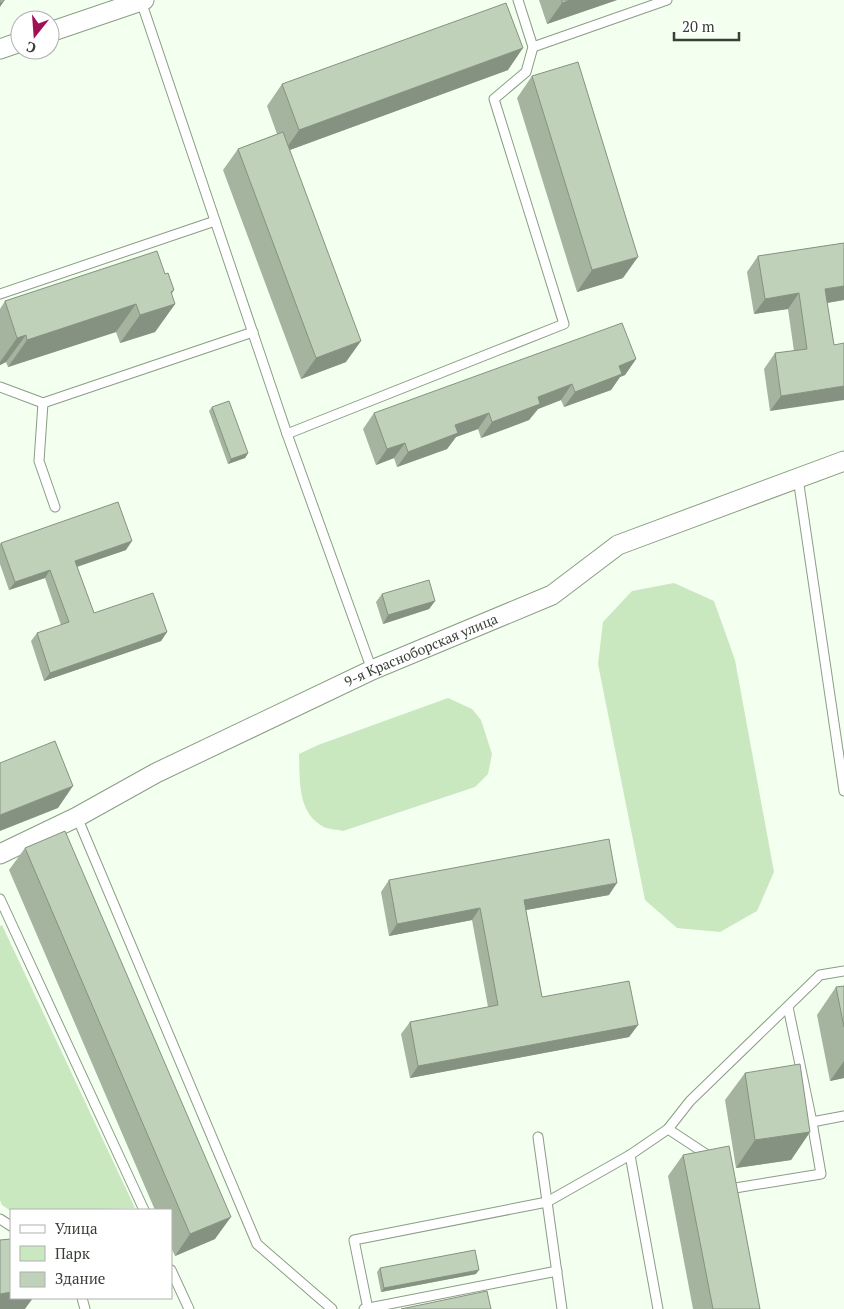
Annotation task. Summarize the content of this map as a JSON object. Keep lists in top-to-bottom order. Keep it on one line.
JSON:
{"streets":{"street":["9-я Красноборская улица"]},"legend":["Улица","Парк","Здание"],"scale_bar":"20 m","north":"bottom"}
